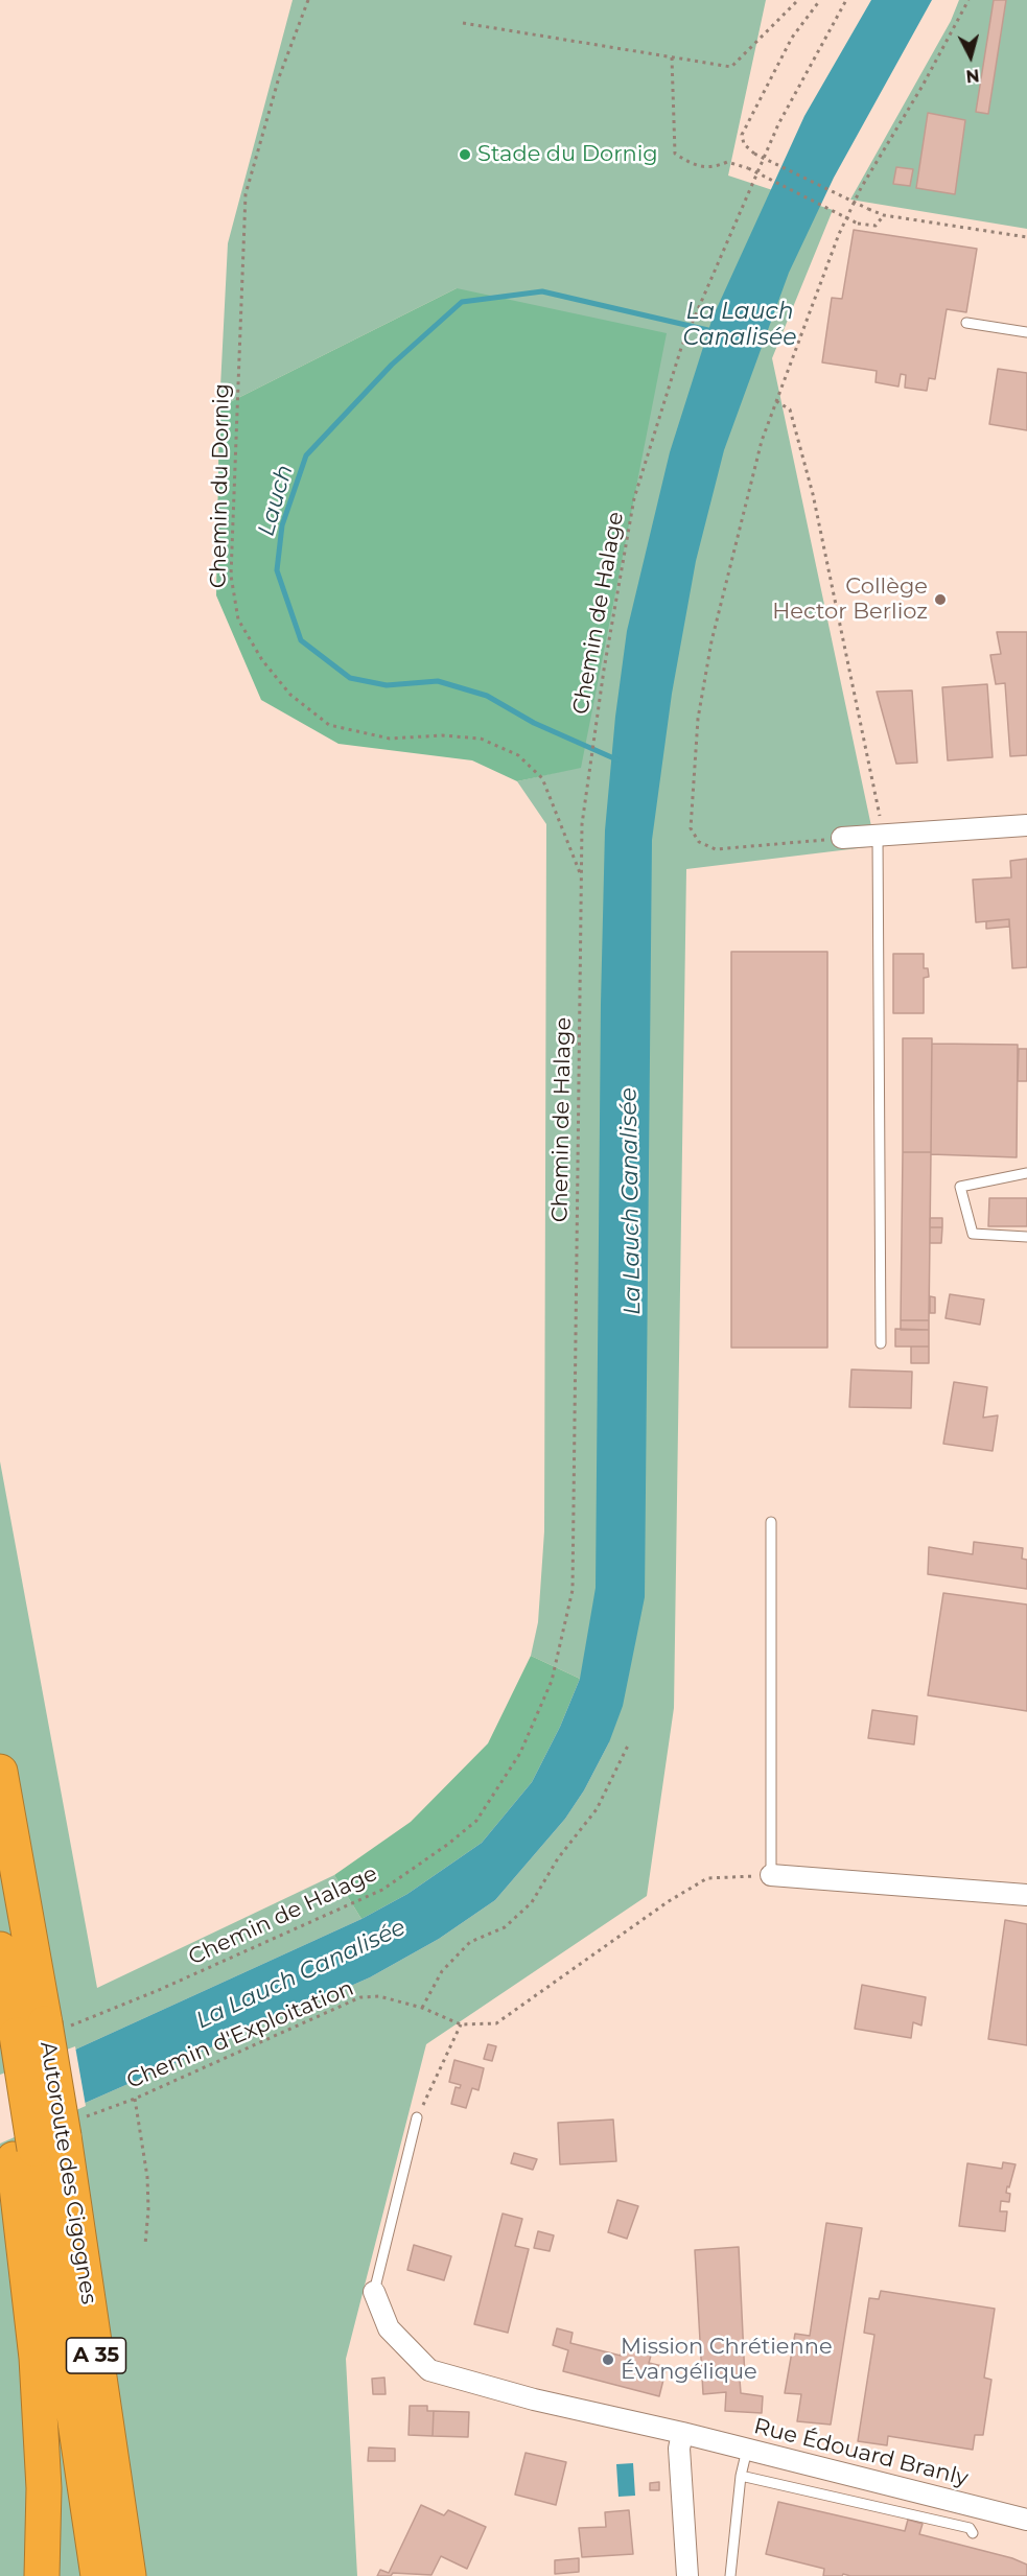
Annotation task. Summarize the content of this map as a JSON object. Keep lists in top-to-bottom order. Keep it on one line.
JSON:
{"streets":{"highway":["Autoroute des Cigognes","A 35"],"street":["Rue Édouard Branly"],"path":["Chemin du Dornig","Chemin de Halage","Chemin d'Exploitation"]},"crossings":[["Chemin du Dornig","Chemin de Halage"],["Chemin d'Exploitation","Autoroute des Cigognes"]],"water":["La Lauch Canalisée","Lauch"],"places":["Stade du Dornig","Collège Hector Berlioz","Mission Chrétienne Évangélique"],"north":"bottom"}
